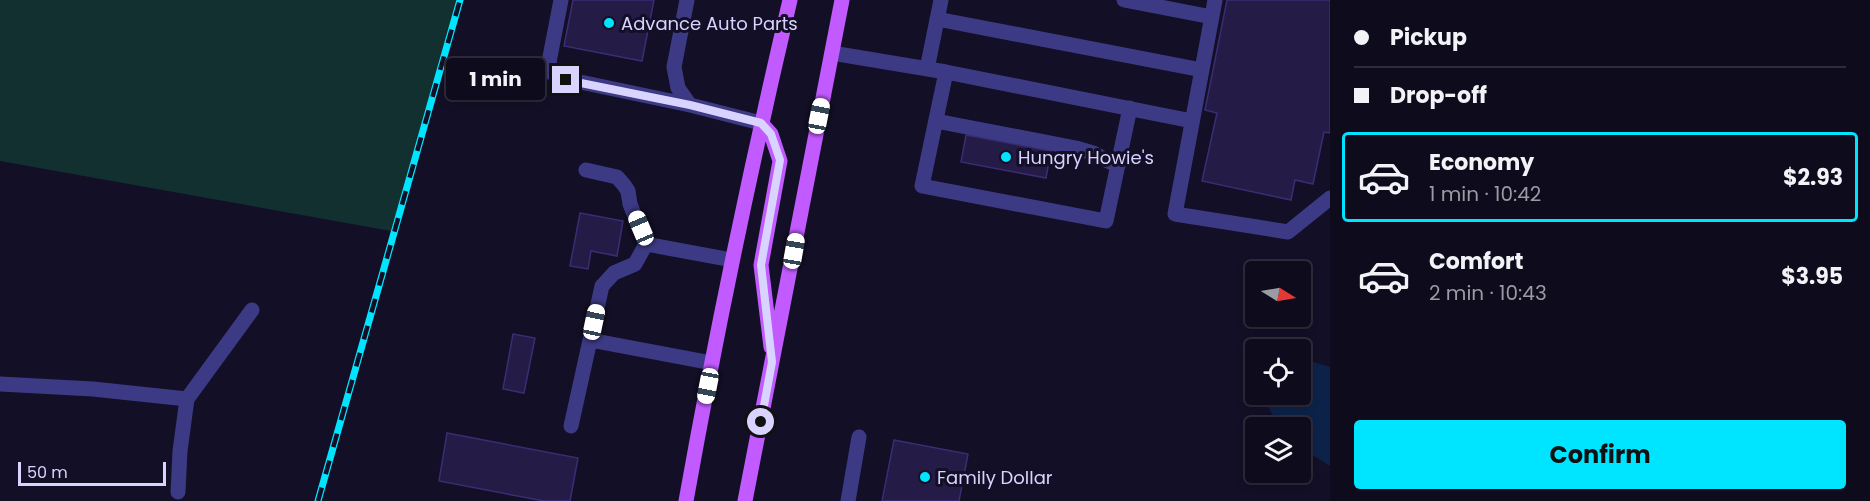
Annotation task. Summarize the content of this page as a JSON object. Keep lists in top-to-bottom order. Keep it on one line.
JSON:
{"places":["Advance Auto Parts","Hungry Howie's","Family Dollar"],"scale_bar":"50 m","north":"right","page":{"banner":["Pickup","Drop-off"],"bubble":"1 min","list":[{"name":"Economy","note":"1 min · 10:42","value":"$2.93"},{"name":"Comfort","note":"2 min · 10:43","value":"$3.95"}],"buttons":"Confirm","scale":"50 m"}}
